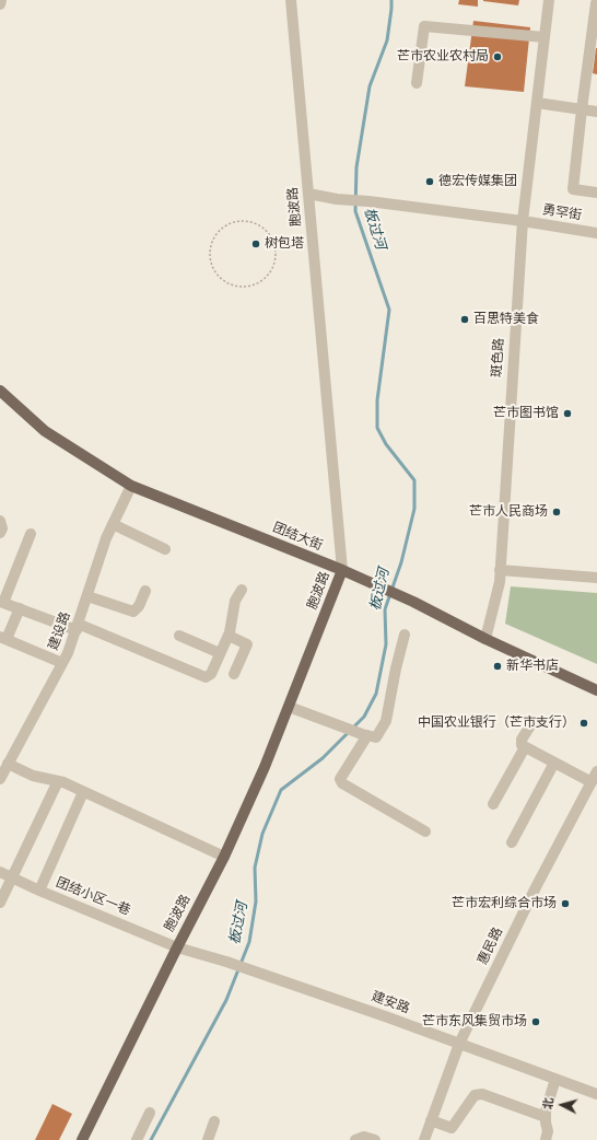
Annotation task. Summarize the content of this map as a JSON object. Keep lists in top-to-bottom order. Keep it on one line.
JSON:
{"streets":{"main road":["胞波路","团结大街"],"street":["勇罕街","斑色路","建设路","团结小区一巷","惠民路","建安路"]},"crossings":[["胞波路","勇罕街"],["胞波路","团结大街"],["胞波路","团结小区一巷"],["胞波路","建安路"],["勇罕街","斑色路"],["斑色路","团结大街"],["团结大街","建设路"],["团结小区一巷","建安路"],["惠民路","建安路"]],"water":["板过河"],"places":["芒市农业农村局","德宏传媒集团","树包塔","百思特美食","芒市图书馆","芒市人民商场","新华书店","中国农业银行（芒市支行）","芒市宏利综合市场","芒市东风集贸市场"],"north":"left"}
